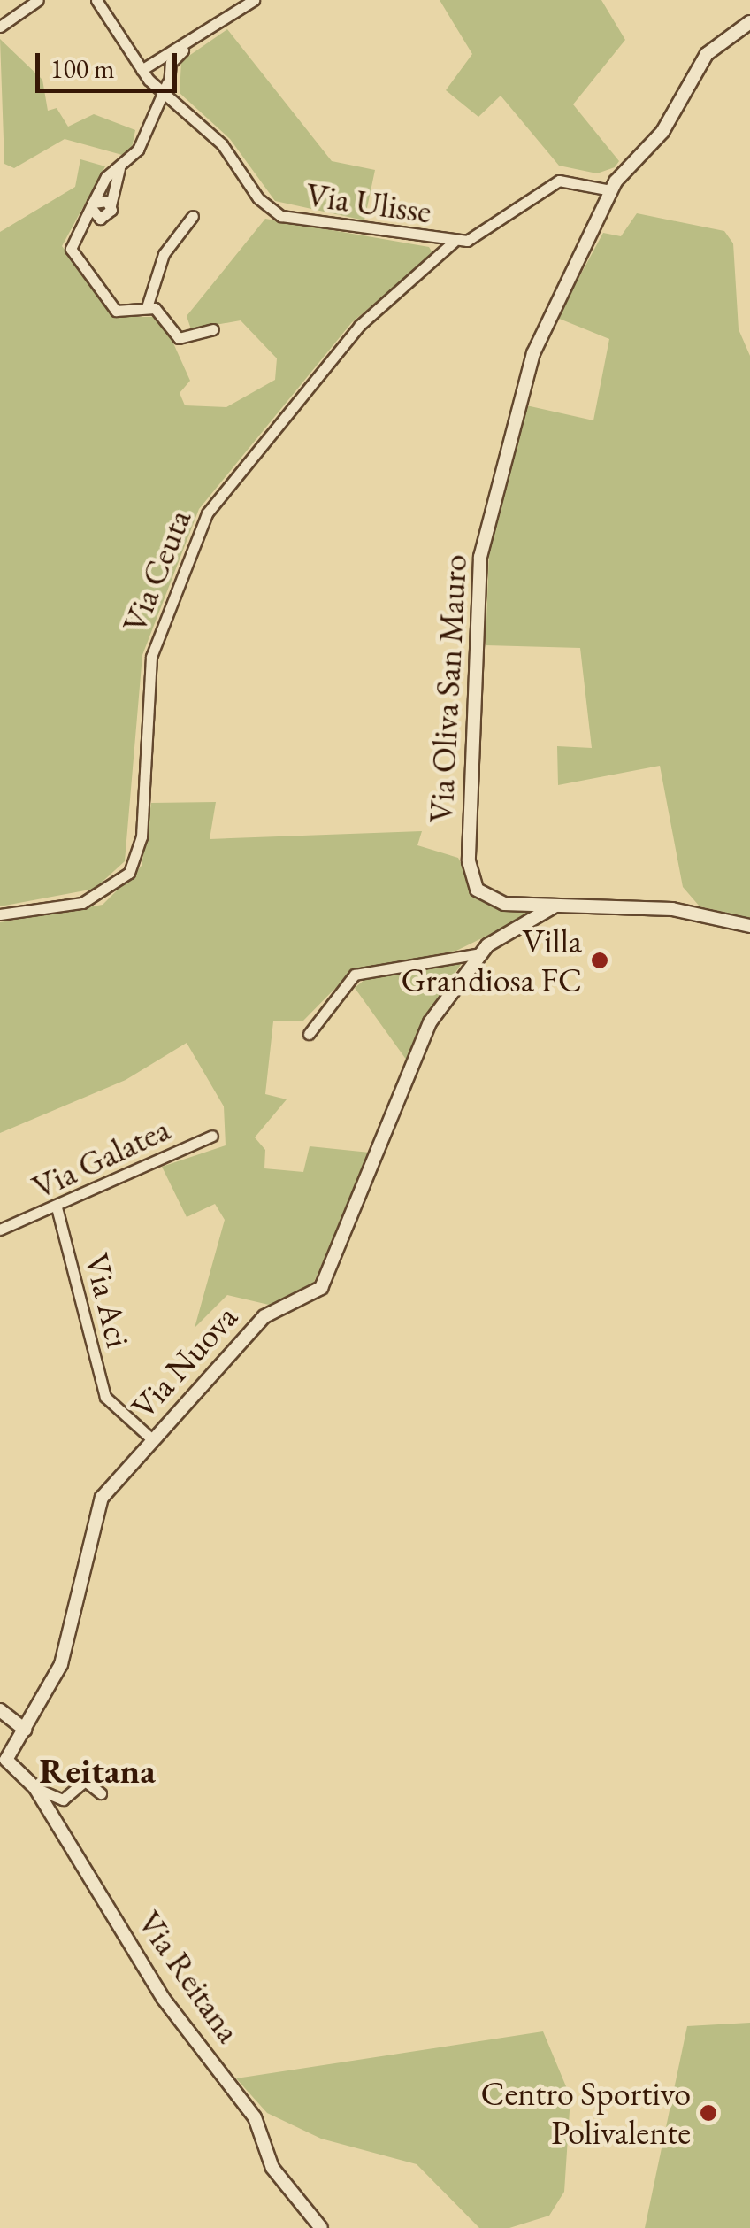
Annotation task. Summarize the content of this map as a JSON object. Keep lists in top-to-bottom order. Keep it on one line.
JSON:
{"streets":{"street":["Via Ulisse","Via Ceuta","Via Oliva San Mauro","Via Galatea","Via Aci","Via Nuova","Via Reitana"]},"crossings":[["Via Ulisse","Via Ceuta"],["Via Ulisse","Via Oliva San Mauro"],["Via Oliva San Mauro","Via Nuova"],["Via Galatea","Via Aci"],["Via Aci","Via Nuova"],["Via Nuova","Via Reitana"]],"districts":["Reitana"],"places":["Villa Grandiosa FC","Centro Sportivo Polivalente"],"scale_bar":"100 m"}
